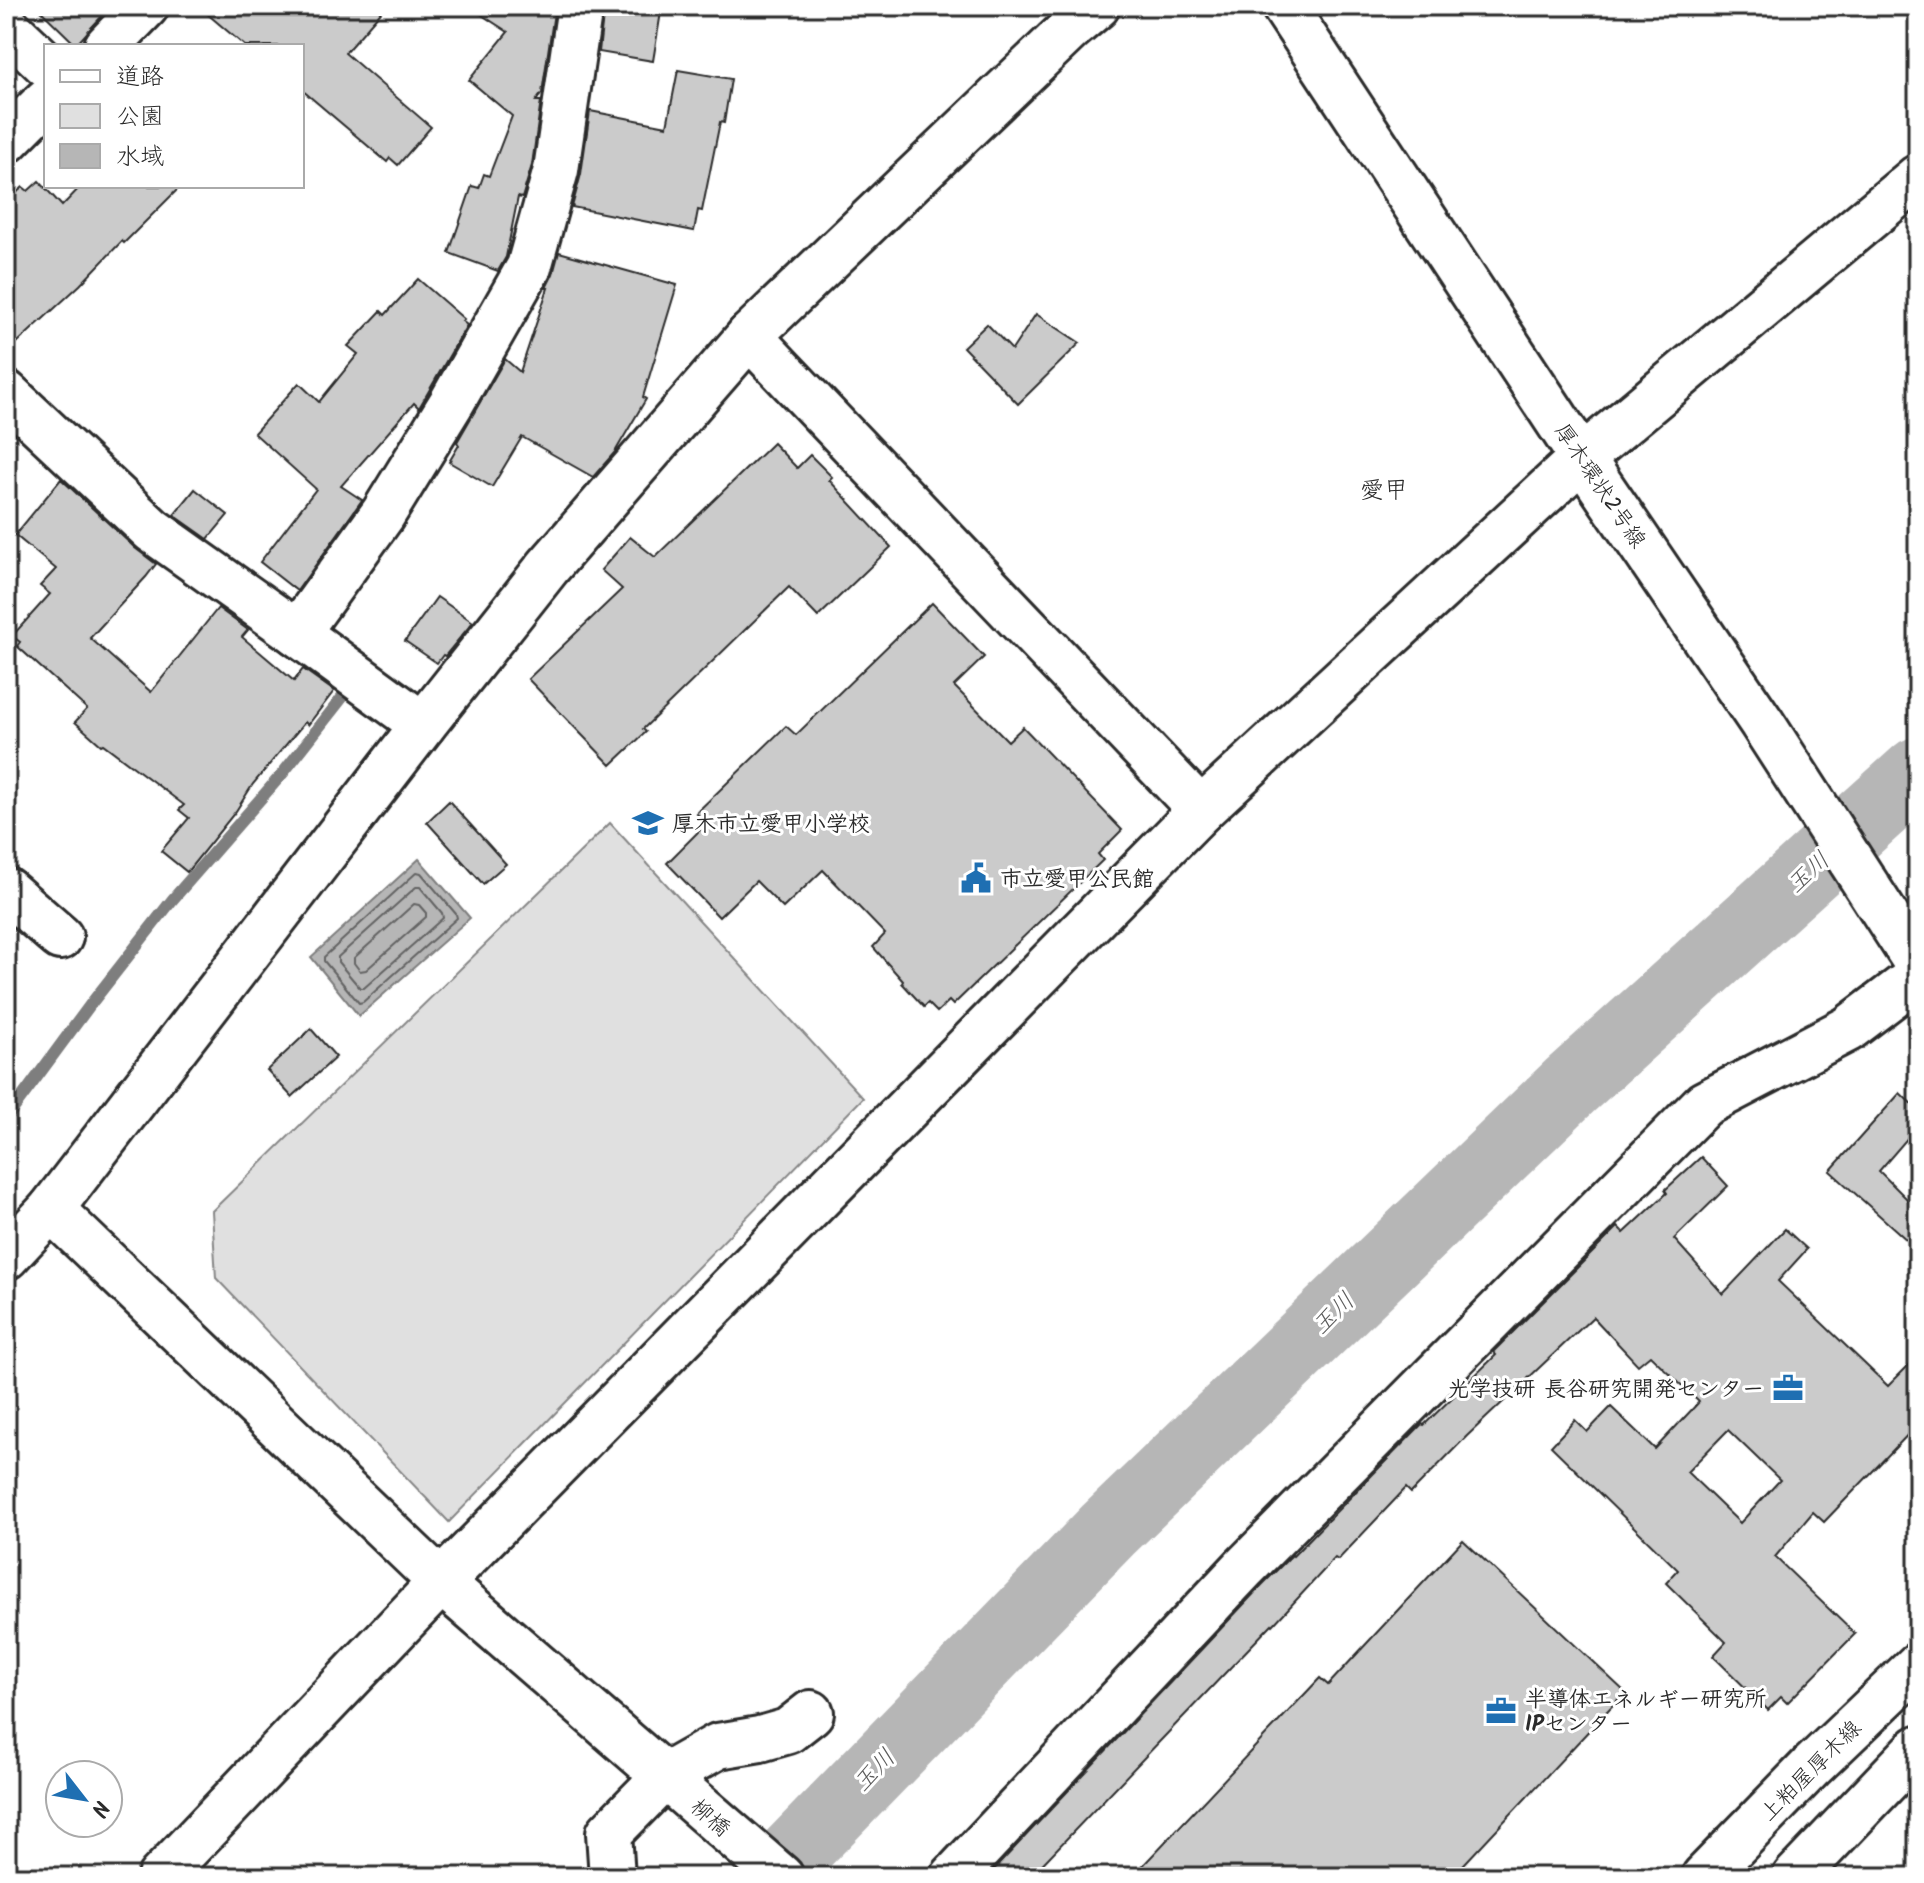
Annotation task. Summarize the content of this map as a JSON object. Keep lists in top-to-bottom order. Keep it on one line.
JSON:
{"streets":{"street":["厚木環状2号線","上粕屋厚木線","柳橋"]},"districts":["愛甲"],"water":["玉川"],"places":{"school or university":["厚木市立愛甲小学校"],"public building":["市立愛甲公民館"],"office":["光学技研 長谷研究開発センター","半導体エネルギー研究所 IPセンター"]},"legend":["道路","公園","水域"],"north":"bottom right"}
